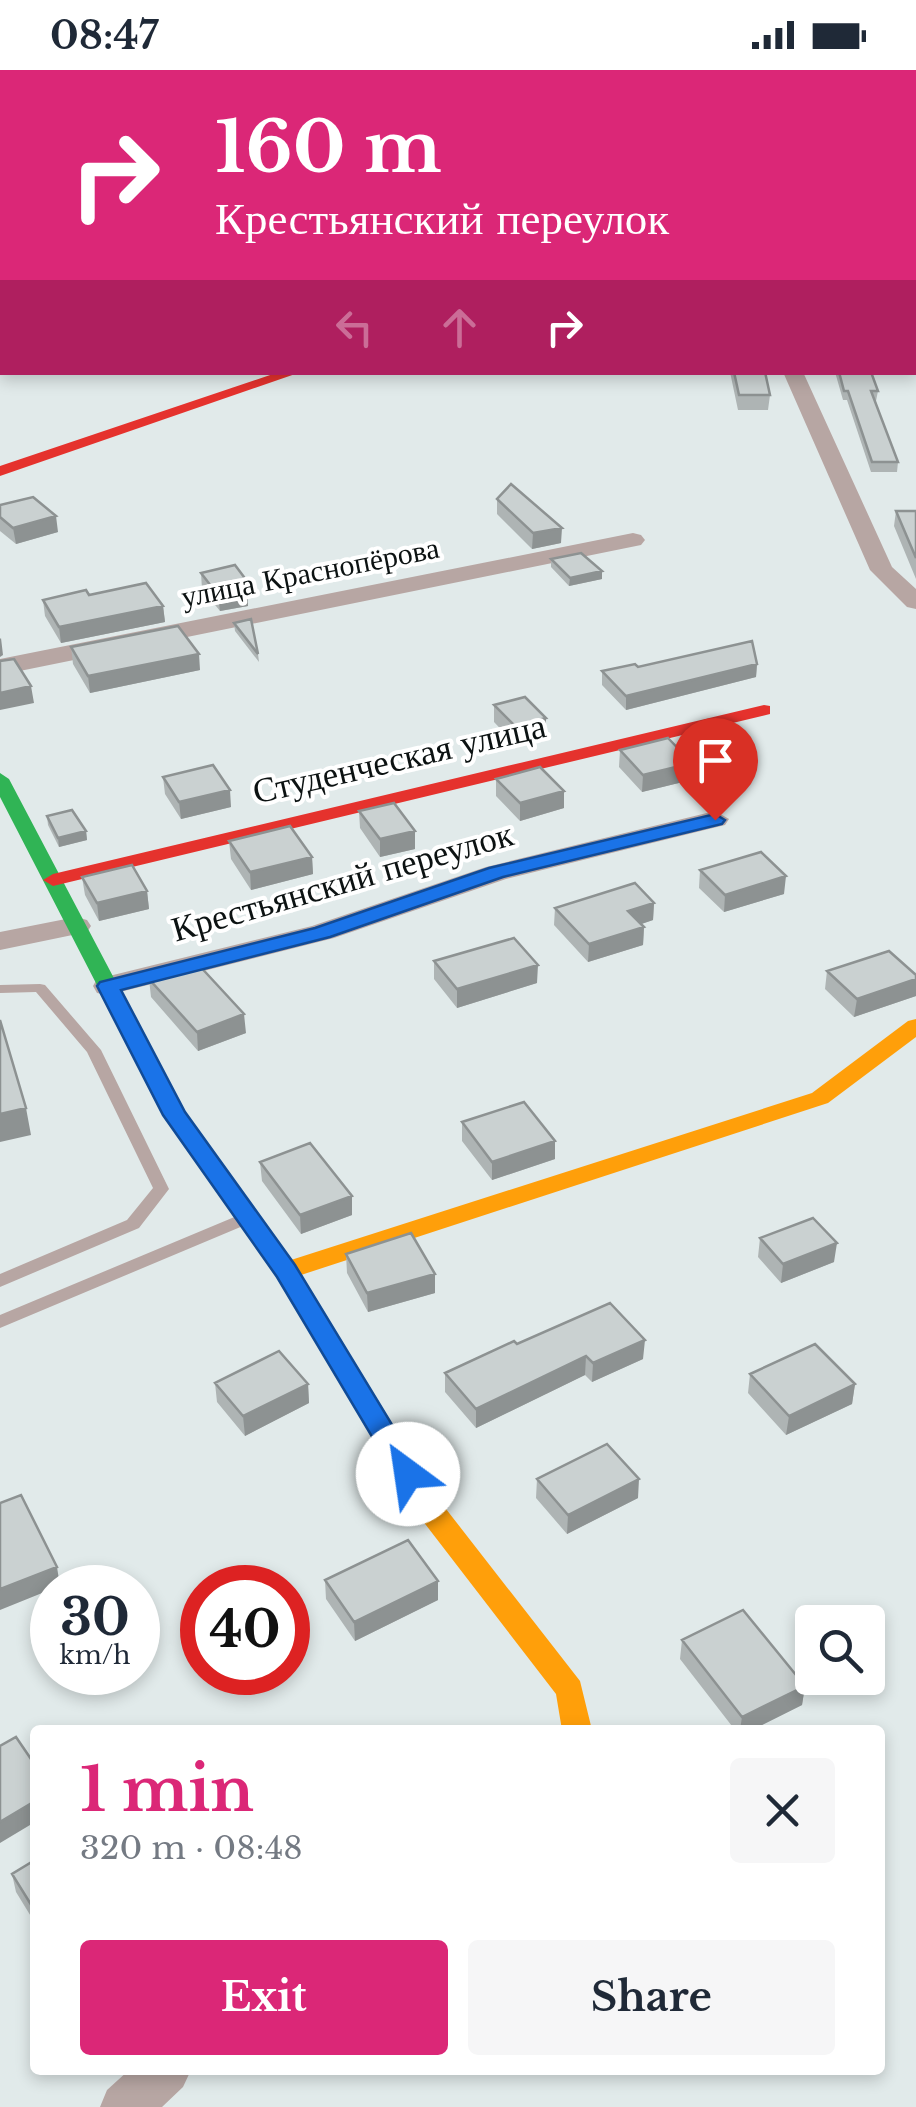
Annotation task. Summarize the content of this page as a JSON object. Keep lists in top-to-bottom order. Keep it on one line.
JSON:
{"streets":{"street":["улица Краснопёрова","Студенческая улица","Крестьянский переулок"]},"page":{"status":"08:47","turn":["160 m","Крестьянский переулок"],"speed":"30 km/h","limit":"40","heading":["1 min","320 m · 08:48"],"buttons":["Exit","Share"]}}
